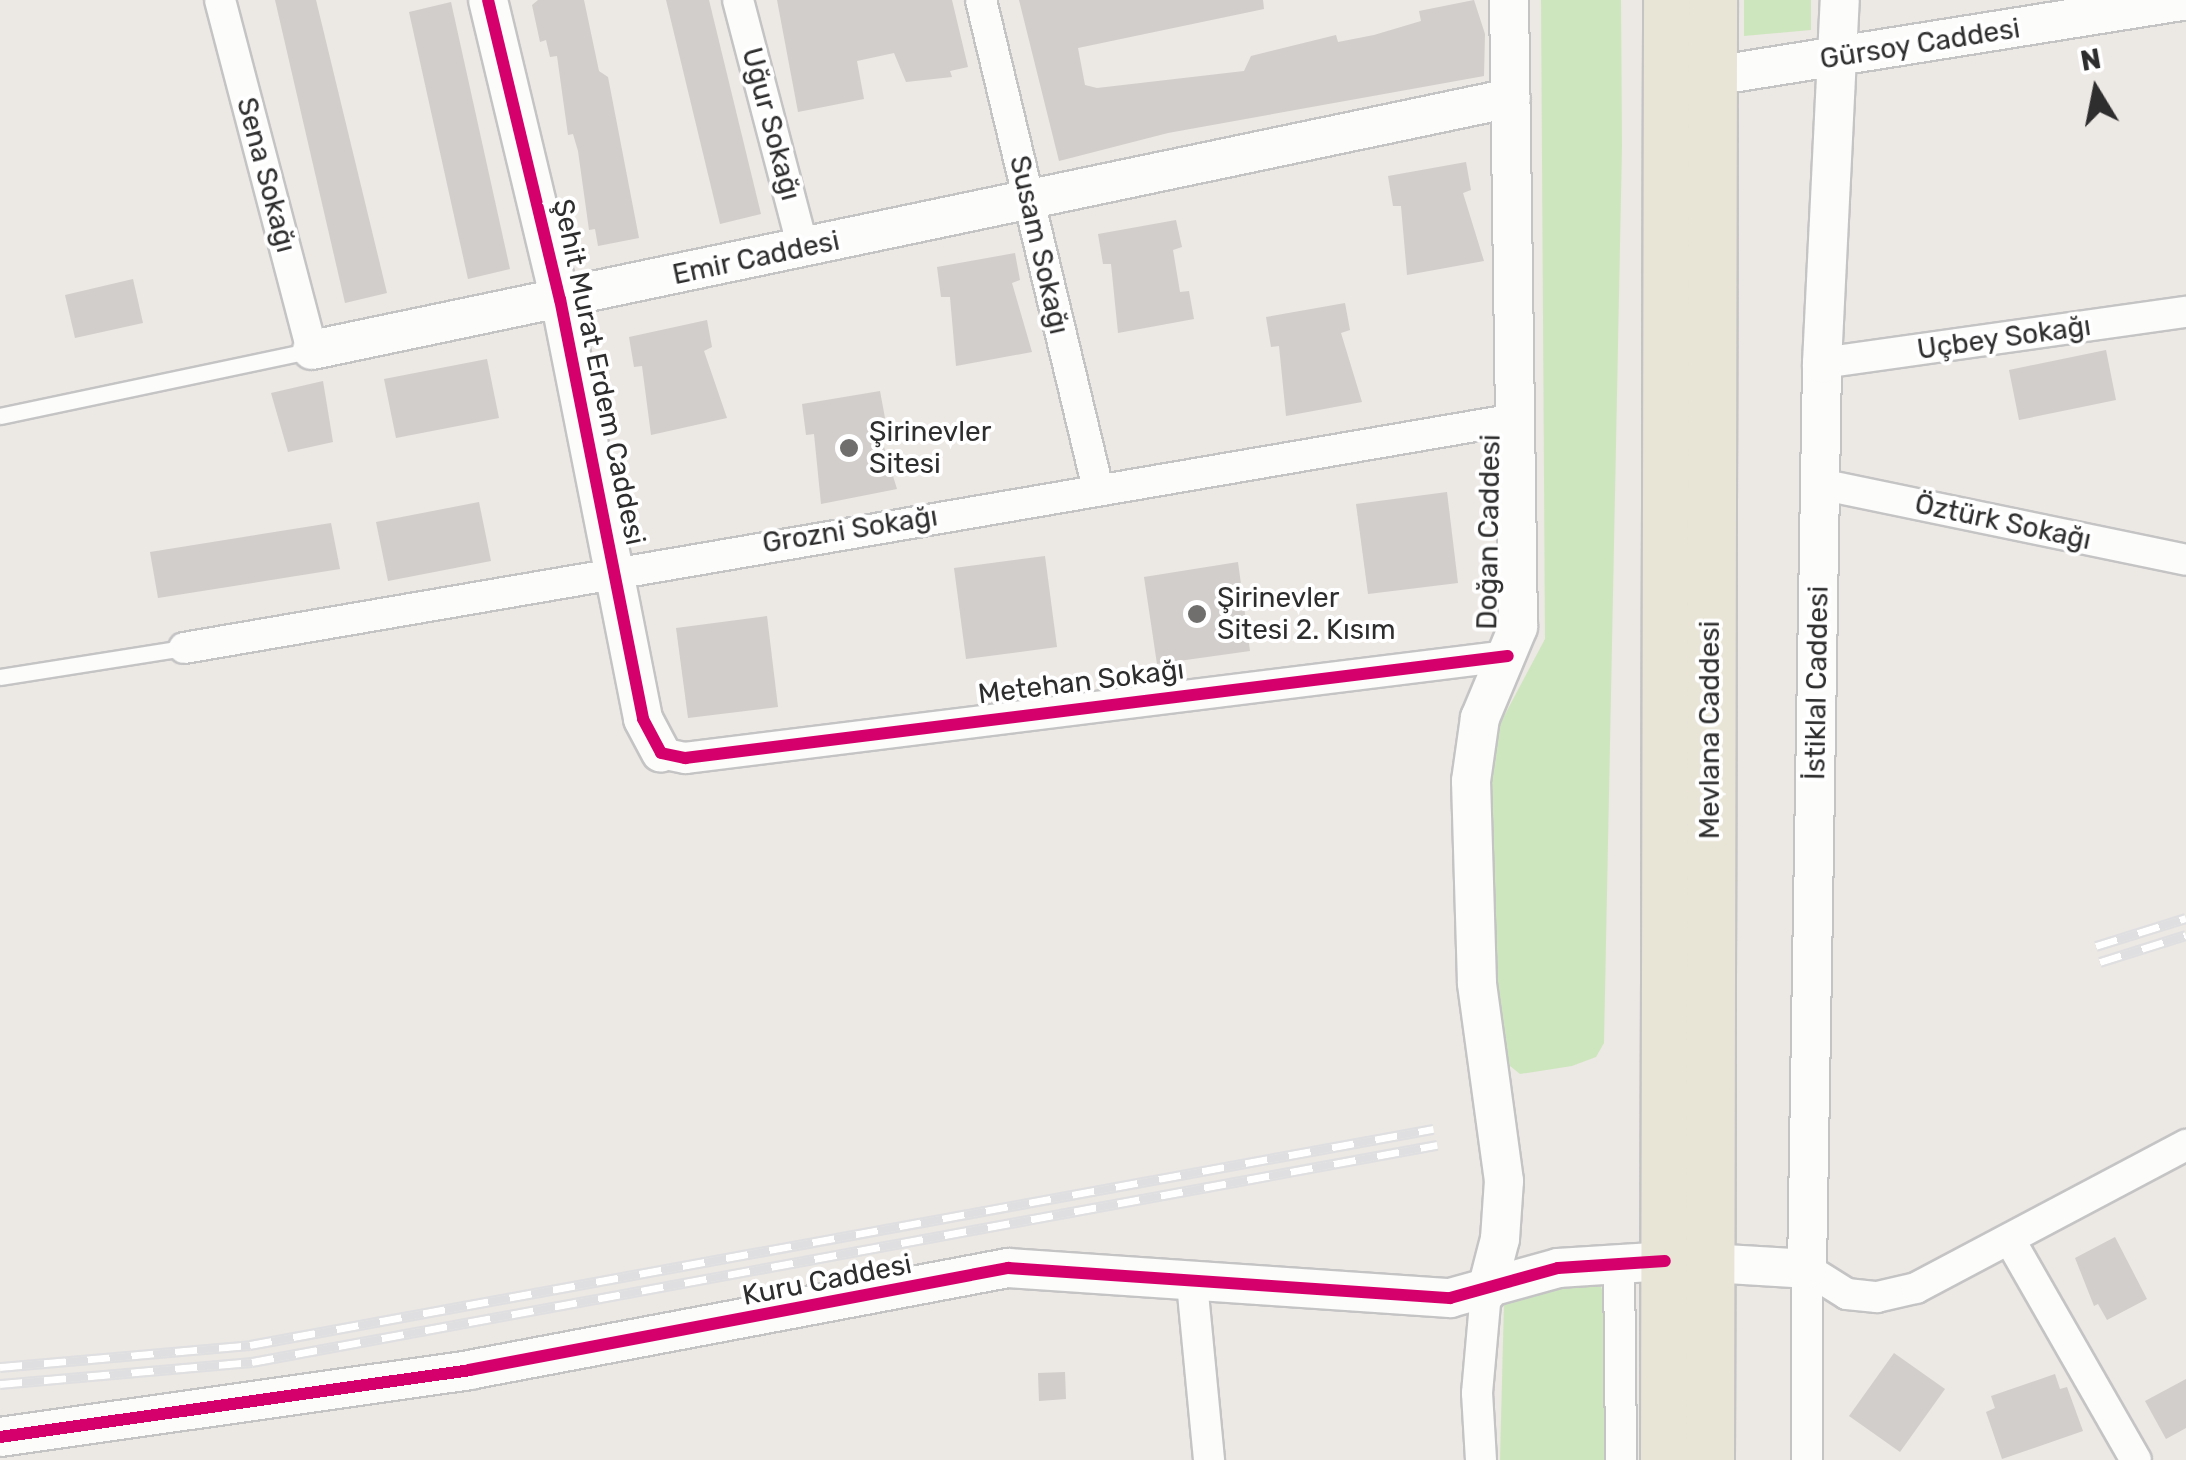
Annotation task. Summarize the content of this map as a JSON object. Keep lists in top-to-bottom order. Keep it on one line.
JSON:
{"streets":{"main road":["Mevlana Caddesi"],"street":["Gürsoy Caddesi","Uğur Sokağı","Sena Sokağı","Susam Sokağı","Emir Caddesi","Uçbey Sokağı","Şehit Murat Erdem Caddesi","Öztürk Sokağı","Grozni Sokağı","Doğan Caddesi","Metehan Sokağı","İstiklal Caddesi","Kuru Caddesi"]},"crossings":[["Gürsoy Caddesi","İstiklal Caddesi"],["Gürsoy Caddesi","Mevlana Caddesi"],["Uğur Sokağı","Emir Caddesi"],["Sena Sokağı","Emir Caddesi"],["Susam Sokağı","Emir Caddesi"],["Susam Sokağı","Grozni Sokağı"],["Emir Caddesi","Şehit Murat Erdem Caddesi"],["Emir Caddesi","Doğan Caddesi"],["Uçbey Sokağı","İstiklal Caddesi"],["Şehit Murat Erdem Caddesi","Grozni Sokağı"],["Şehit Murat Erdem Caddesi","Metehan Sokağı"],["Öztürk Sokağı","İstiklal Caddesi"],["Grozni Sokağı","Doğan Caddesi"],["Doğan Caddesi","Metehan Sokağı"],["Doğan Caddesi","Kuru Caddesi"],["Mevlana Caddesi","Kuru Caddesi"]],"places":["Şirinevler Sitesi","Şirinevler Sitesi 2. Kısım"],"north":"top"}
